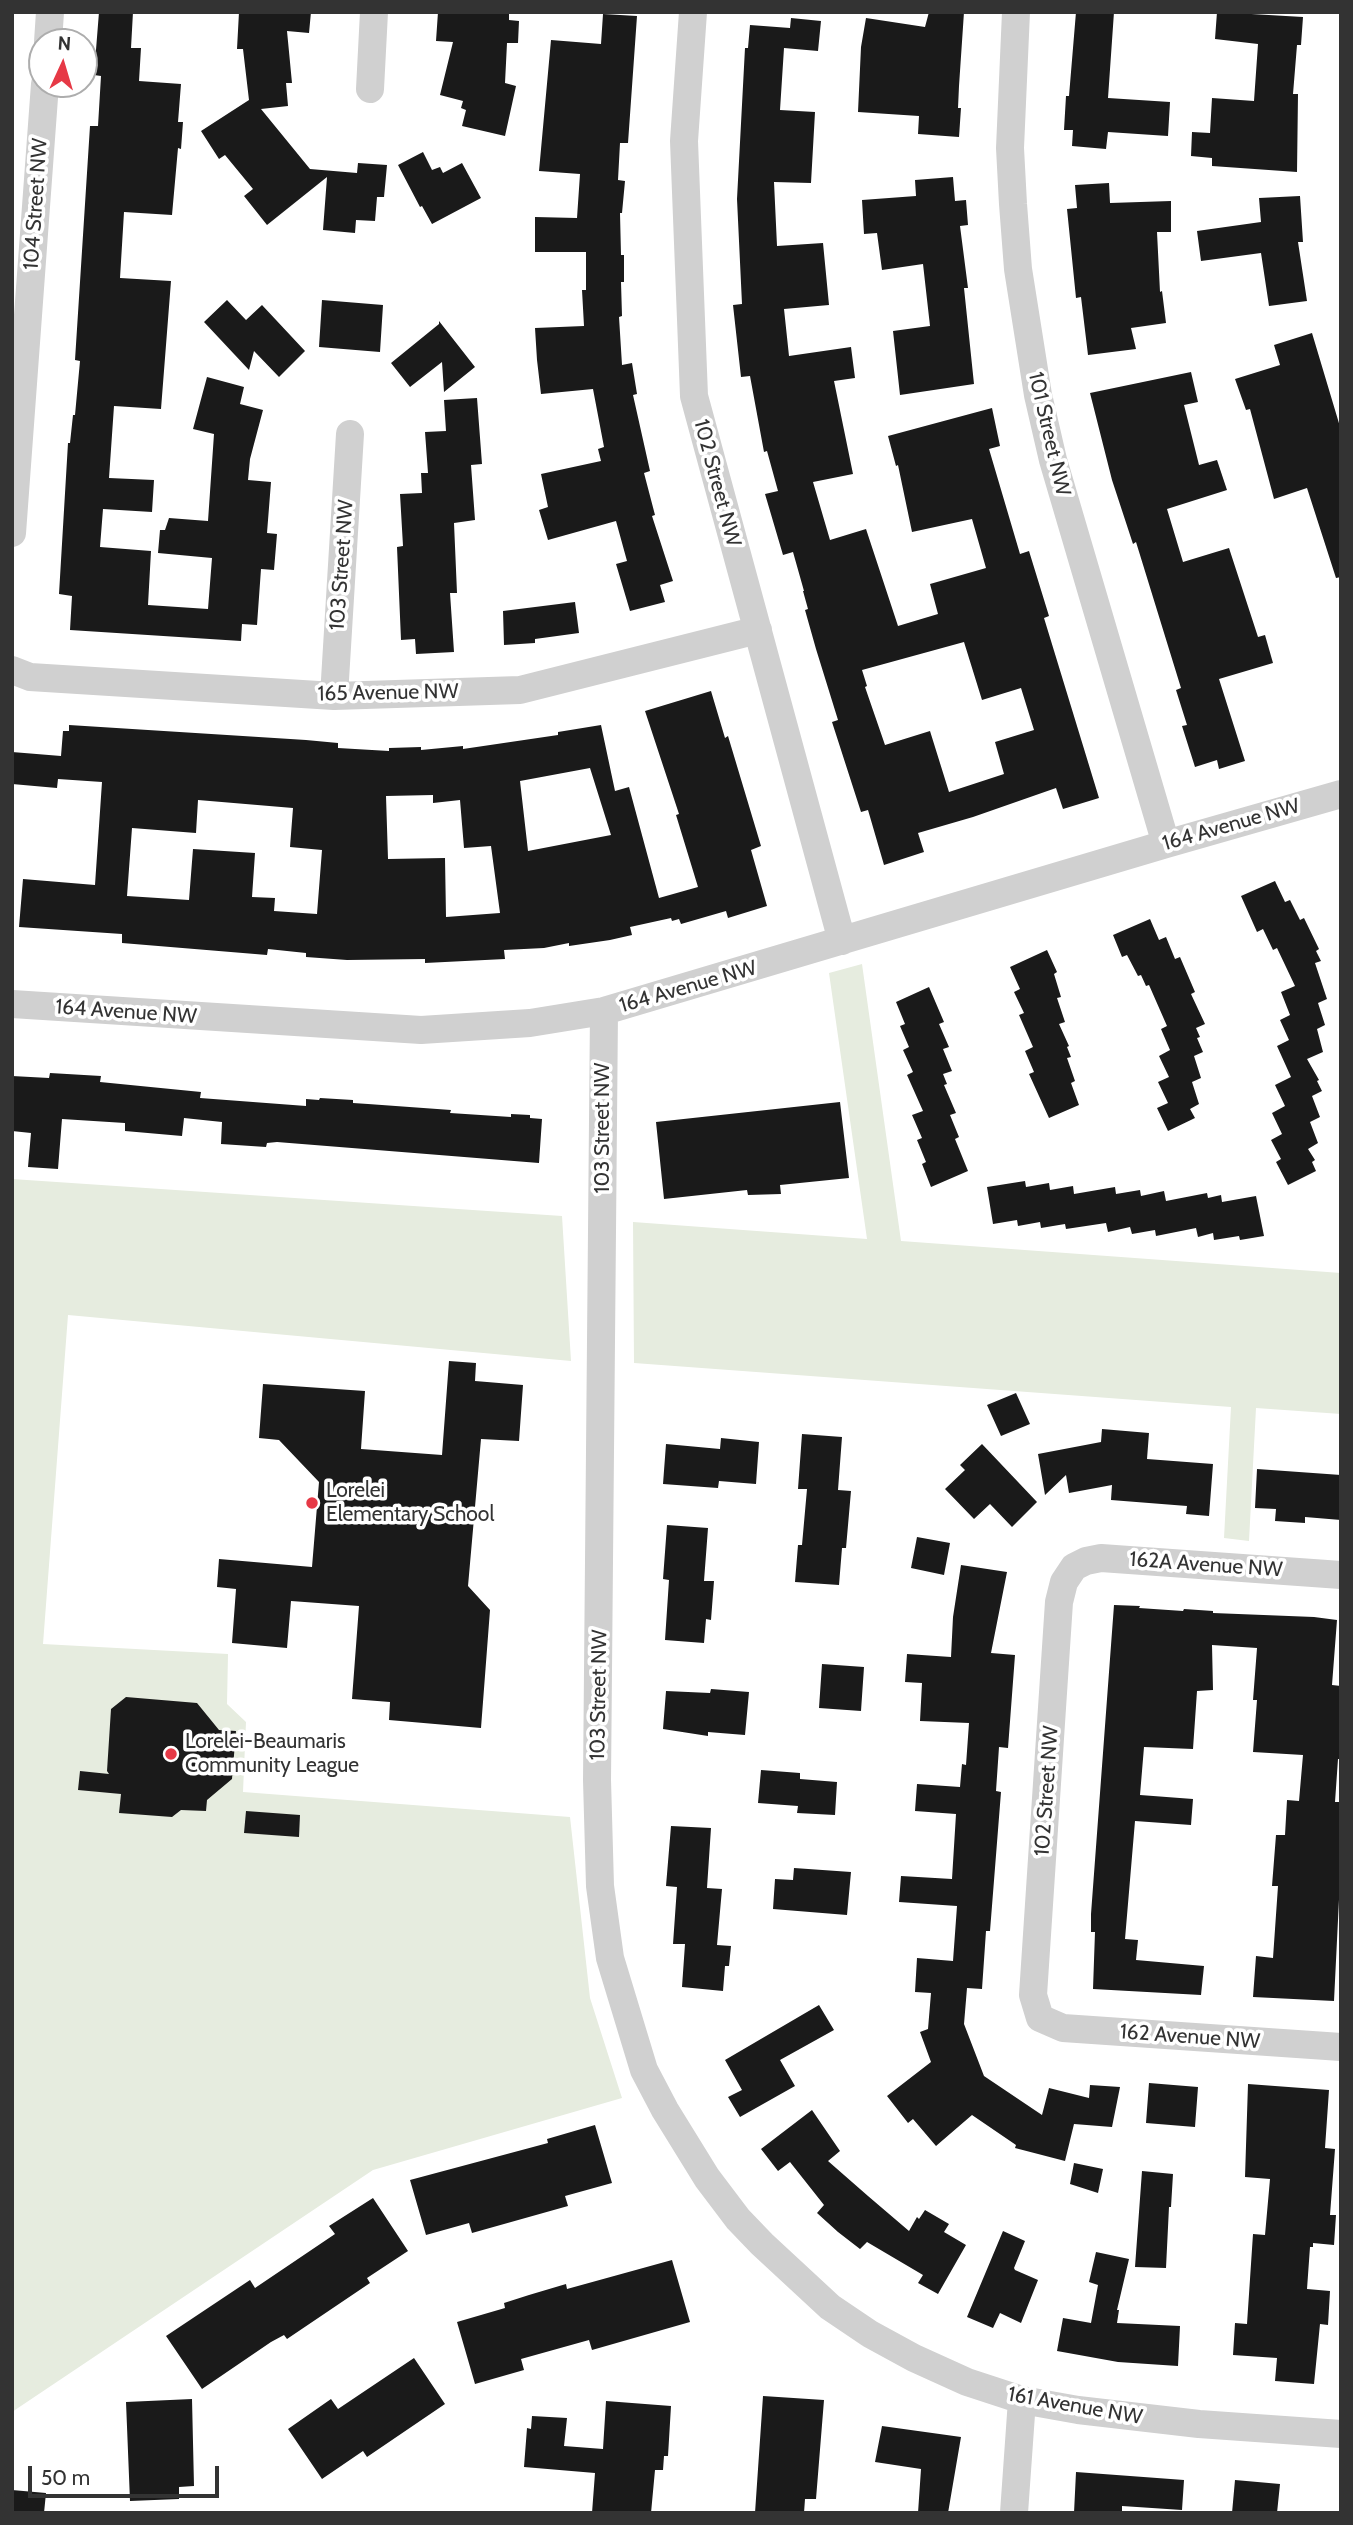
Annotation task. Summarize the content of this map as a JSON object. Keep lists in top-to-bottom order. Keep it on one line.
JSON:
{"streets":{"street":["104 Street NW","101 Street NW","102 Street NW","103 Street NW","165 Avenue NW","164 Avenue NW","162A Avenue NW","162 Avenue NW","161 Avenue NW"]},"crossings":[["101 Street NW","164 Avenue NW"],["102 Street NW","165 Avenue NW"],["102 Street NW","164 Avenue NW"],["102 Street NW","162A Avenue NW"],["102 Street NW","162 Avenue NW"],["103 Street NW","165 Avenue NW"],["103 Street NW","164 Avenue NW"],["103 Street NW","161 Avenue NW"]],"places":["Lorelei Elementary School","Lorelei-Beaumaris Community League"],"scale_bar":"50 m","north":"top"}
